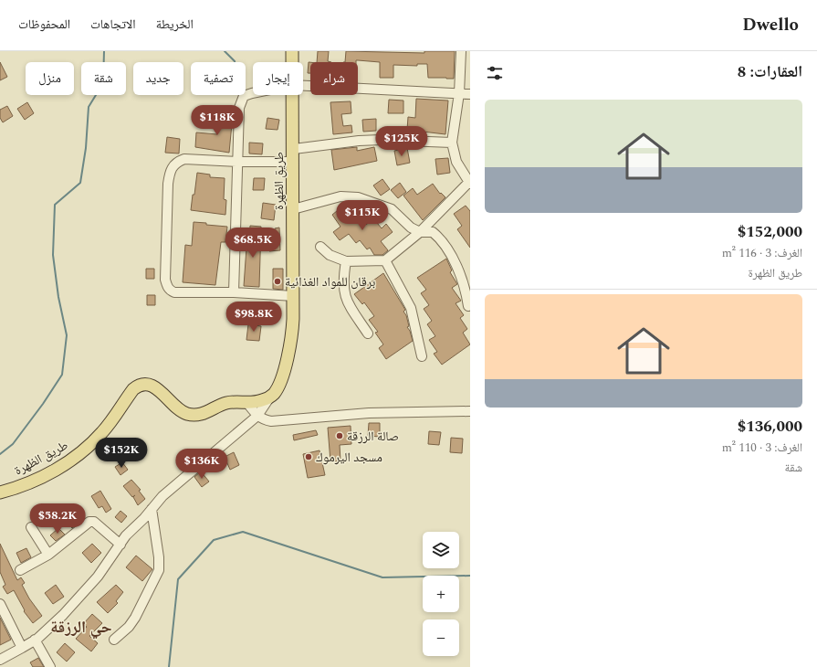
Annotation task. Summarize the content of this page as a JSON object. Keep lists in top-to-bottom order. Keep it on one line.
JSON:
{"streets":{"main road":["طريق الظهرة"]},"districts":["حي الرزقة"],"places":["برقان للمواد الغذائية","صالة الرزقة","مسجد اليرموك"],"page":{"header":"Dwello","nav":["الخريطة","الاتجاهات","المحفوظات"],"heading":"العقارات: 8","chip":["شراء","إيجار","تصفية","جديد","شقة","منزل"],"list":[{"name":"$152,000","note":"الغرف: 3 · 116 m² · طريق الظهرة"},{"name":"$136,000","note":"الغرف: 3 · 110 m² · شقة"}],"price":["$118K","$125K","$115K","$68.5K","$98.8K","$152K","$136K","$58.2K"],"map_buttons":["+","−"]}}
